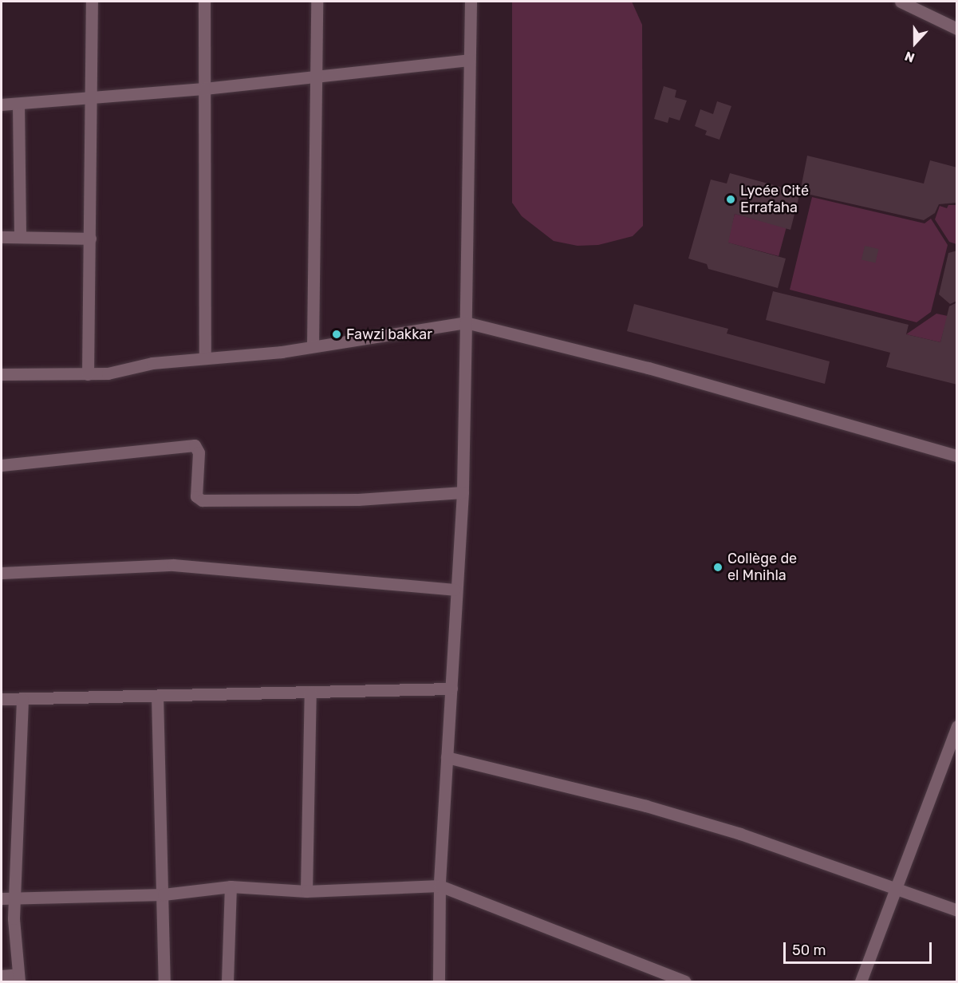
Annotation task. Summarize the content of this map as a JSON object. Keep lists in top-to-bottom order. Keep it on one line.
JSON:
{"places":["Lycée Cité Errafaha","Fawzi bakkar","Collège de el Mnihla"],"scale_bar":"50 m","north":"bottom"}
